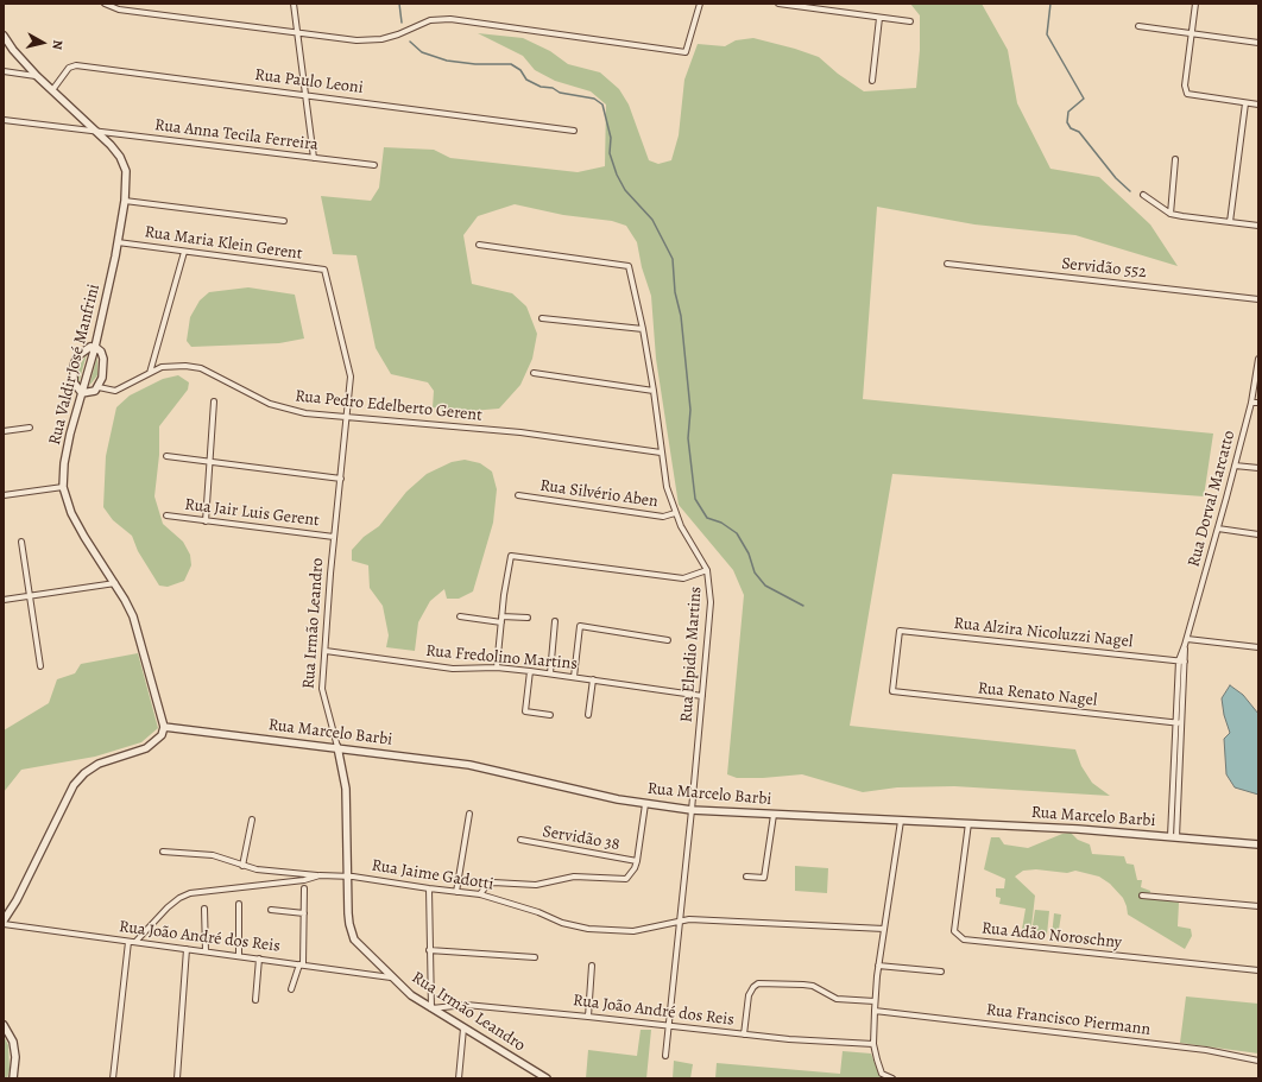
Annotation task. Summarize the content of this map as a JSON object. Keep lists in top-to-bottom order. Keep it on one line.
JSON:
{"streets":{"street":["Rua Paulo Leoni","Rua Anna Tecila Ferreira","Rua Maria Klein Gerent","Servidão 552","Rua Valdir José Manfrini","Rua Pedro Edelberto Gerent","Rua Silvério Aben","Rua Dorval Marcatto","Rua Jair Luis Gerent","Rua Irmão Leandro","Rua Alzira Nicoluzzi Nagel","Rua Elpidio Martins","Rua Fredolino Martins","Rua Renato Nagel","Rua Marcelo Barbi","Servidão 38","Rua Jaime Gadotti","Rua Adão Noroschny","Rua João André dos Reis","Rua Francisco Piermann"]},"crossings":[["Rua Paulo Leoni","Rua Valdir José Manfrini"],["Rua Anna Tecila Ferreira","Rua Valdir José Manfrini"],["Rua Maria Klein Gerent","Rua Valdir José Manfrini"],["Rua Maria Klein Gerent","Rua Irmão Leandro"],["Rua Valdir José Manfrini","Rua Marcelo Barbi"],["Rua Pedro Edelberto Gerent","Rua Irmão Leandro"],["Rua Pedro Edelberto Gerent","Rua Elpidio Martins"],["Rua Silvério Aben","Rua Elpidio Martins"],["Rua Dorval Marcatto","Rua Alzira Nicoluzzi Nagel"],["Rua Dorval Marcatto","Rua Renato Nagel"],["Rua Dorval Marcatto","Rua Marcelo Barbi"],["Rua Jair Luis Gerent","Rua Irmão Leandro"],["Rua Irmão Leandro","Rua Fredolino Martins"],["Rua Irmão Leandro","Rua Marcelo Barbi"],["Rua Irmão Leandro","Rua Jaime Gadotti"],["Rua Irmão Leandro","Rua João André dos Reis"],["Rua Alzira Nicoluzzi Nagel","Rua Renato Nagel"],["Rua Elpidio Martins","Rua Fredolino Martins"],["Rua Elpidio Martins","Rua Marcelo Barbi"],["Rua Elpidio Martins","Rua Jaime Gadotti"],["Rua Elpidio Martins","Rua João André dos Reis"],["Rua Marcelo Barbi","Rua Adão Noroschny"],["Rua Jaime Gadotti","Rua João André dos Reis"]],"north":"right"}
